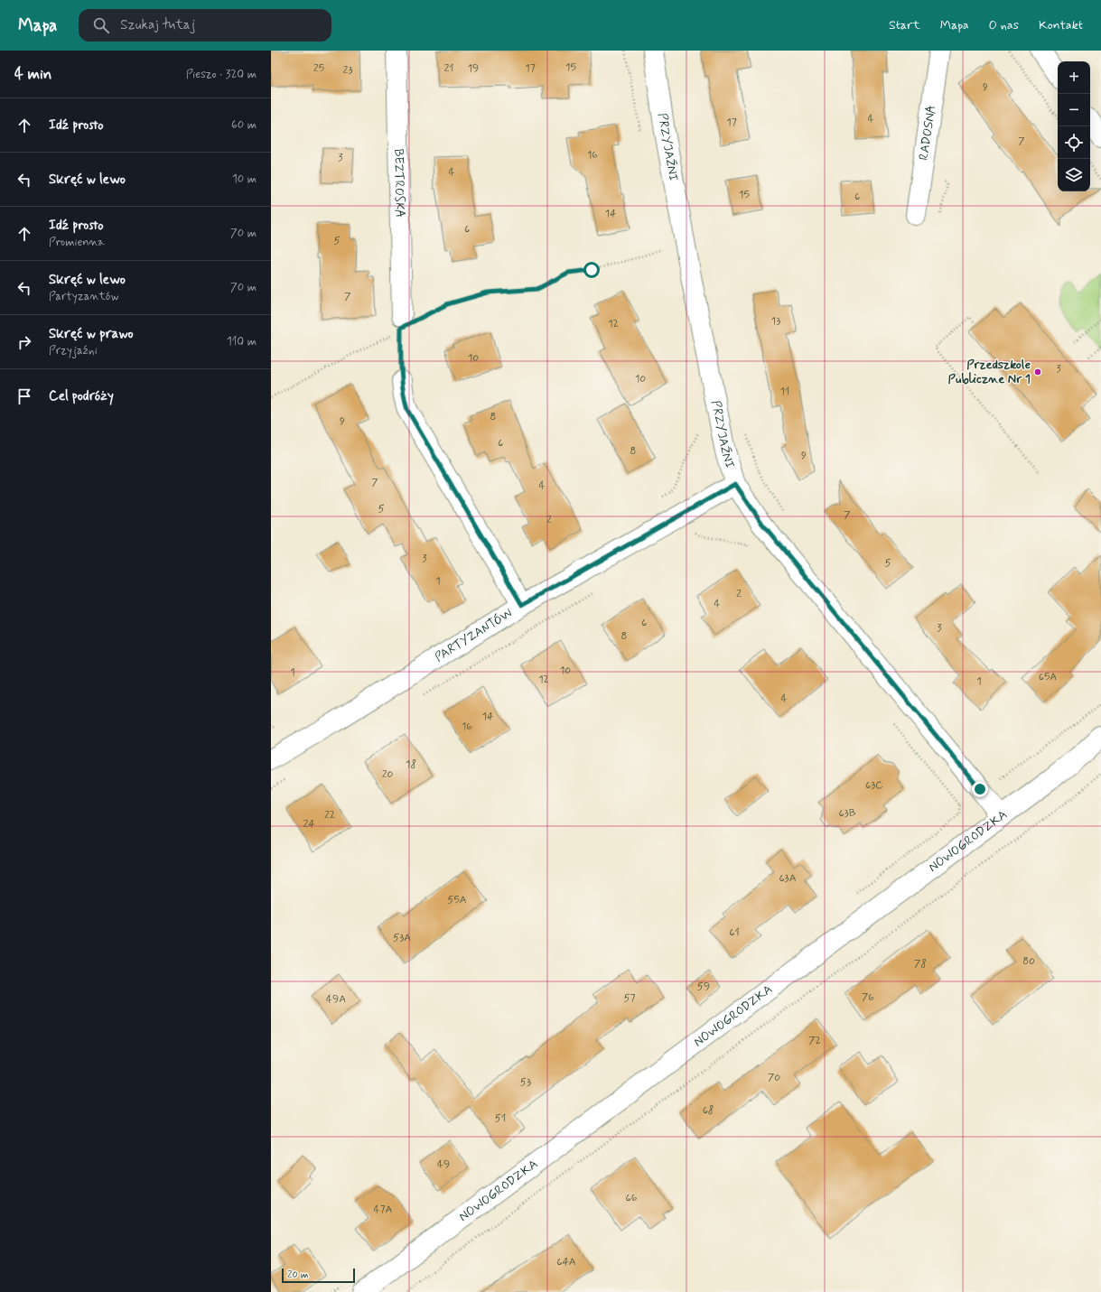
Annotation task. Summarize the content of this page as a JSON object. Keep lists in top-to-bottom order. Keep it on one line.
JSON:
{"streets":{"street":["RADOSNA","PRZYJAŹNI","BEZTROSKA","PARTYZANTÓW","NOWOGRODZKA"]},"crossings":[["PRZYJAŹNI","PARTYZANTÓW"],["PRZYJAŹNI","NOWOGRODZKA"]],"places":["Przedszkole Publiczne Nr 1"],"house_numbers":["15","25","21","19","17","23","9","4","17","7","16","3","4","15","6","14","6","5","7","13","12","10","3","10","11","8","9","6","8","9","7","4","5","7","2","3","5","1","2","4","6","3","8","10","1","65A","12","1","4","14","16","18","20","63C","63B","22","24","63A","55A","61","53A","80","78","59","76","57","49A","72","70","53","68","51","49","66","47A","64A"],"scale_bar":"20 m","page":{"header":"Mapa","search":"Szukaj tutaj","nav":["Start","Mapa","O nas","Kontakt"],"heading":["4 min","Pieszo · 320 m"],"map_buttons":["+","−"],"list":[["Idź prosto","60 m"],["Skręć w lewo","10 m"],["Idź prosto","Promienna","70 m"],["Skręć w lewo","Partyzantów","70 m"],["Skręć w prawo","Przyjaźni","110 m"],"Cel podróży"],"scale":"20 m"}}
